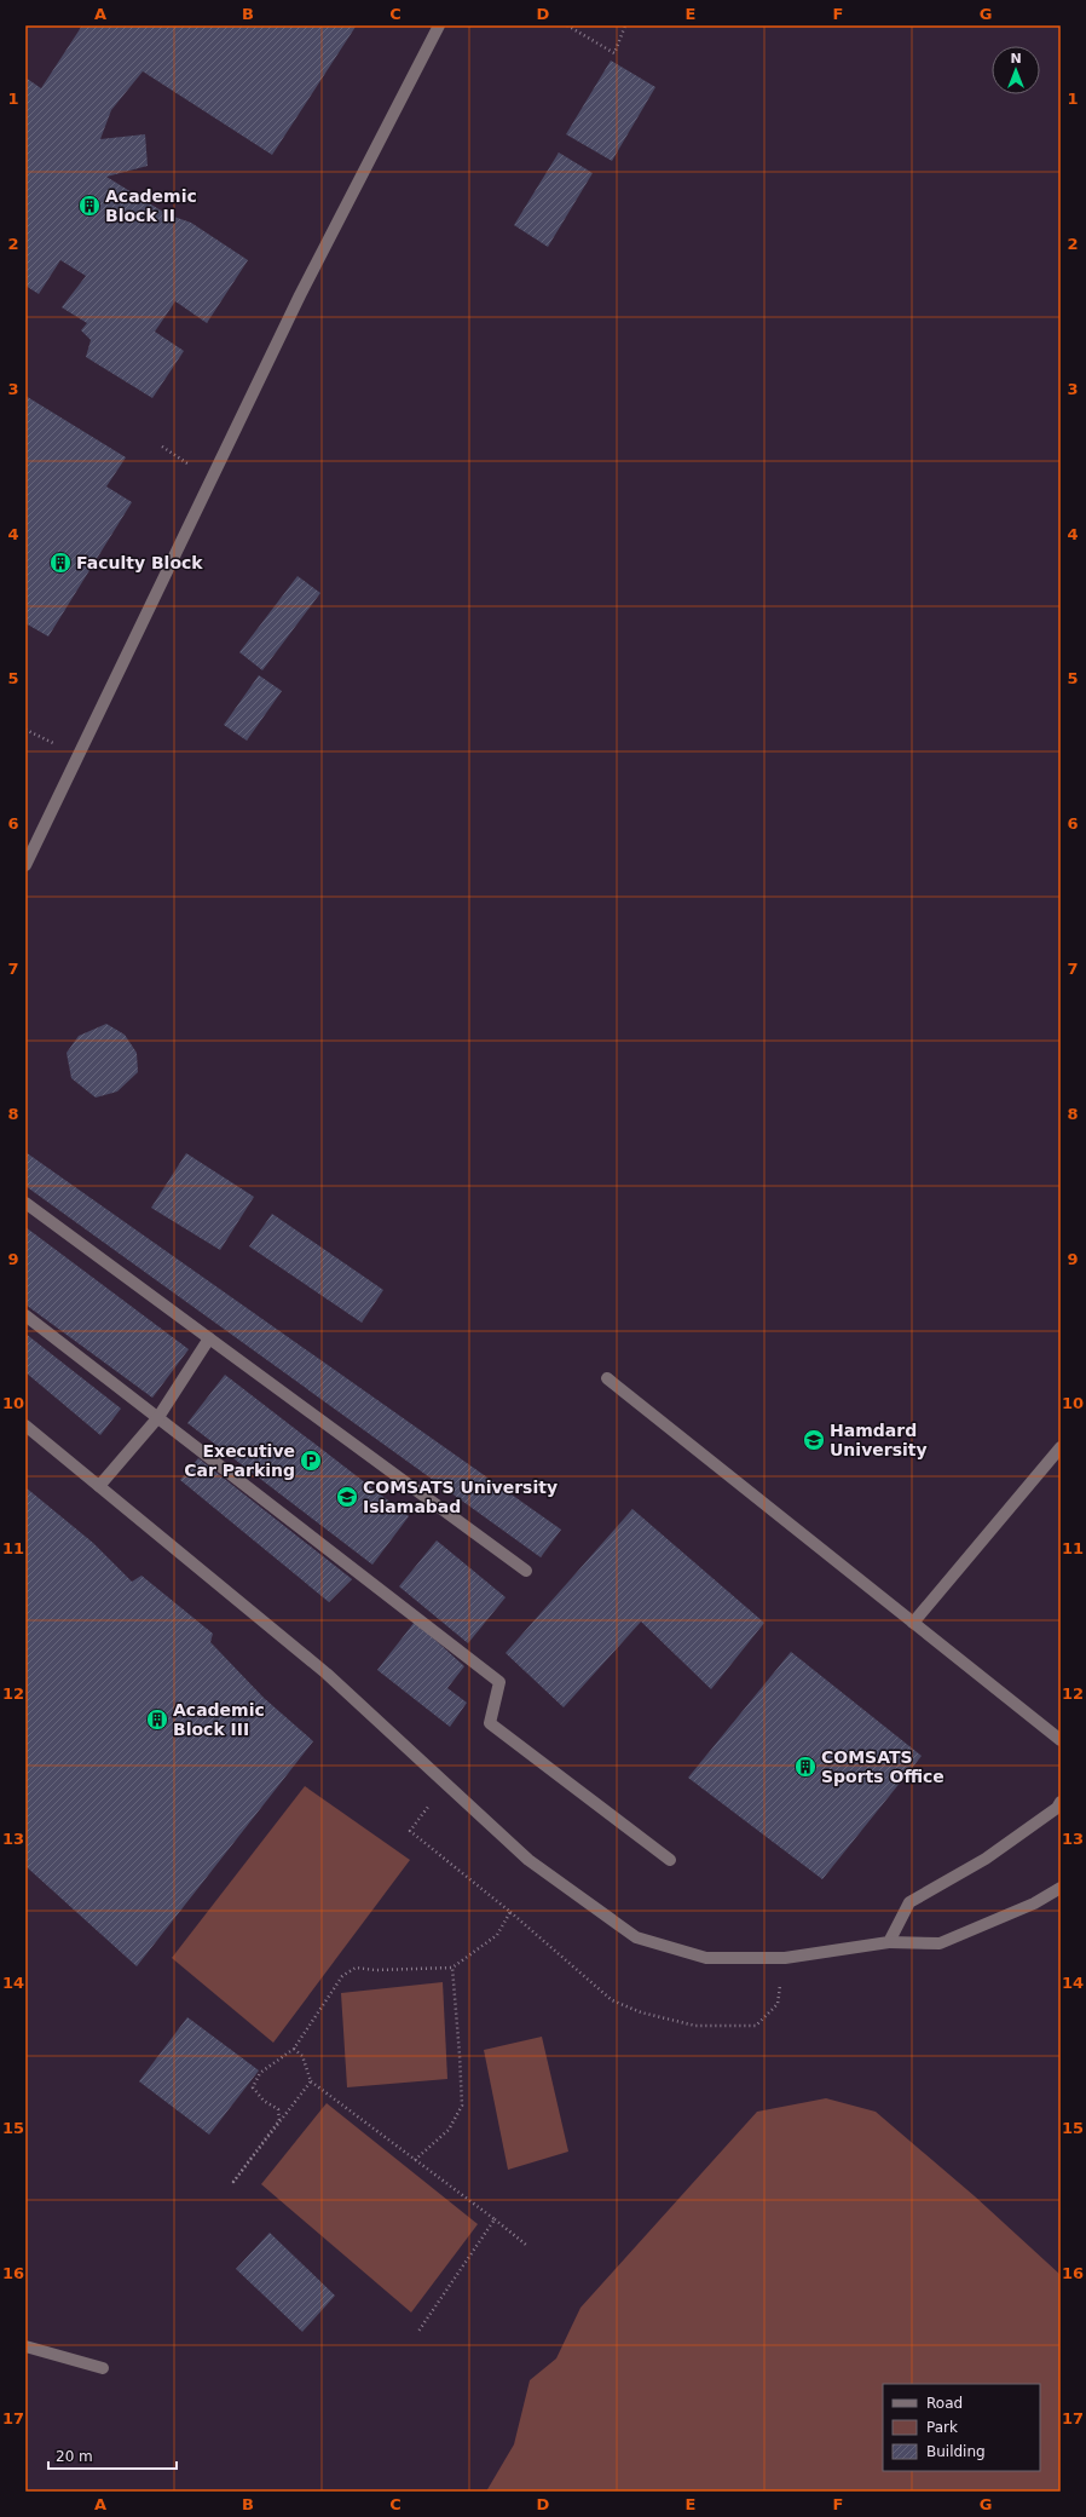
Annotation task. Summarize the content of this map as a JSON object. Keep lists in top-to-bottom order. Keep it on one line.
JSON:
{"places":{"building":["Academic Block II","Faculty Block","Academic Block III","COMSATS Sports Office"],"school or university":["Hamdard University","COMSATS University Islamabad"],"parking":["Executive Car Parking"]},"legend":["Road","Park","Building"],"scale_bar":"20 m","north":"top","grid":{"columns":["A","B","C","D","E","F","G"],"rows":["1","2","3","4","5","6","7","8","9","10","11","12","13","14","15","16","17"]}}
